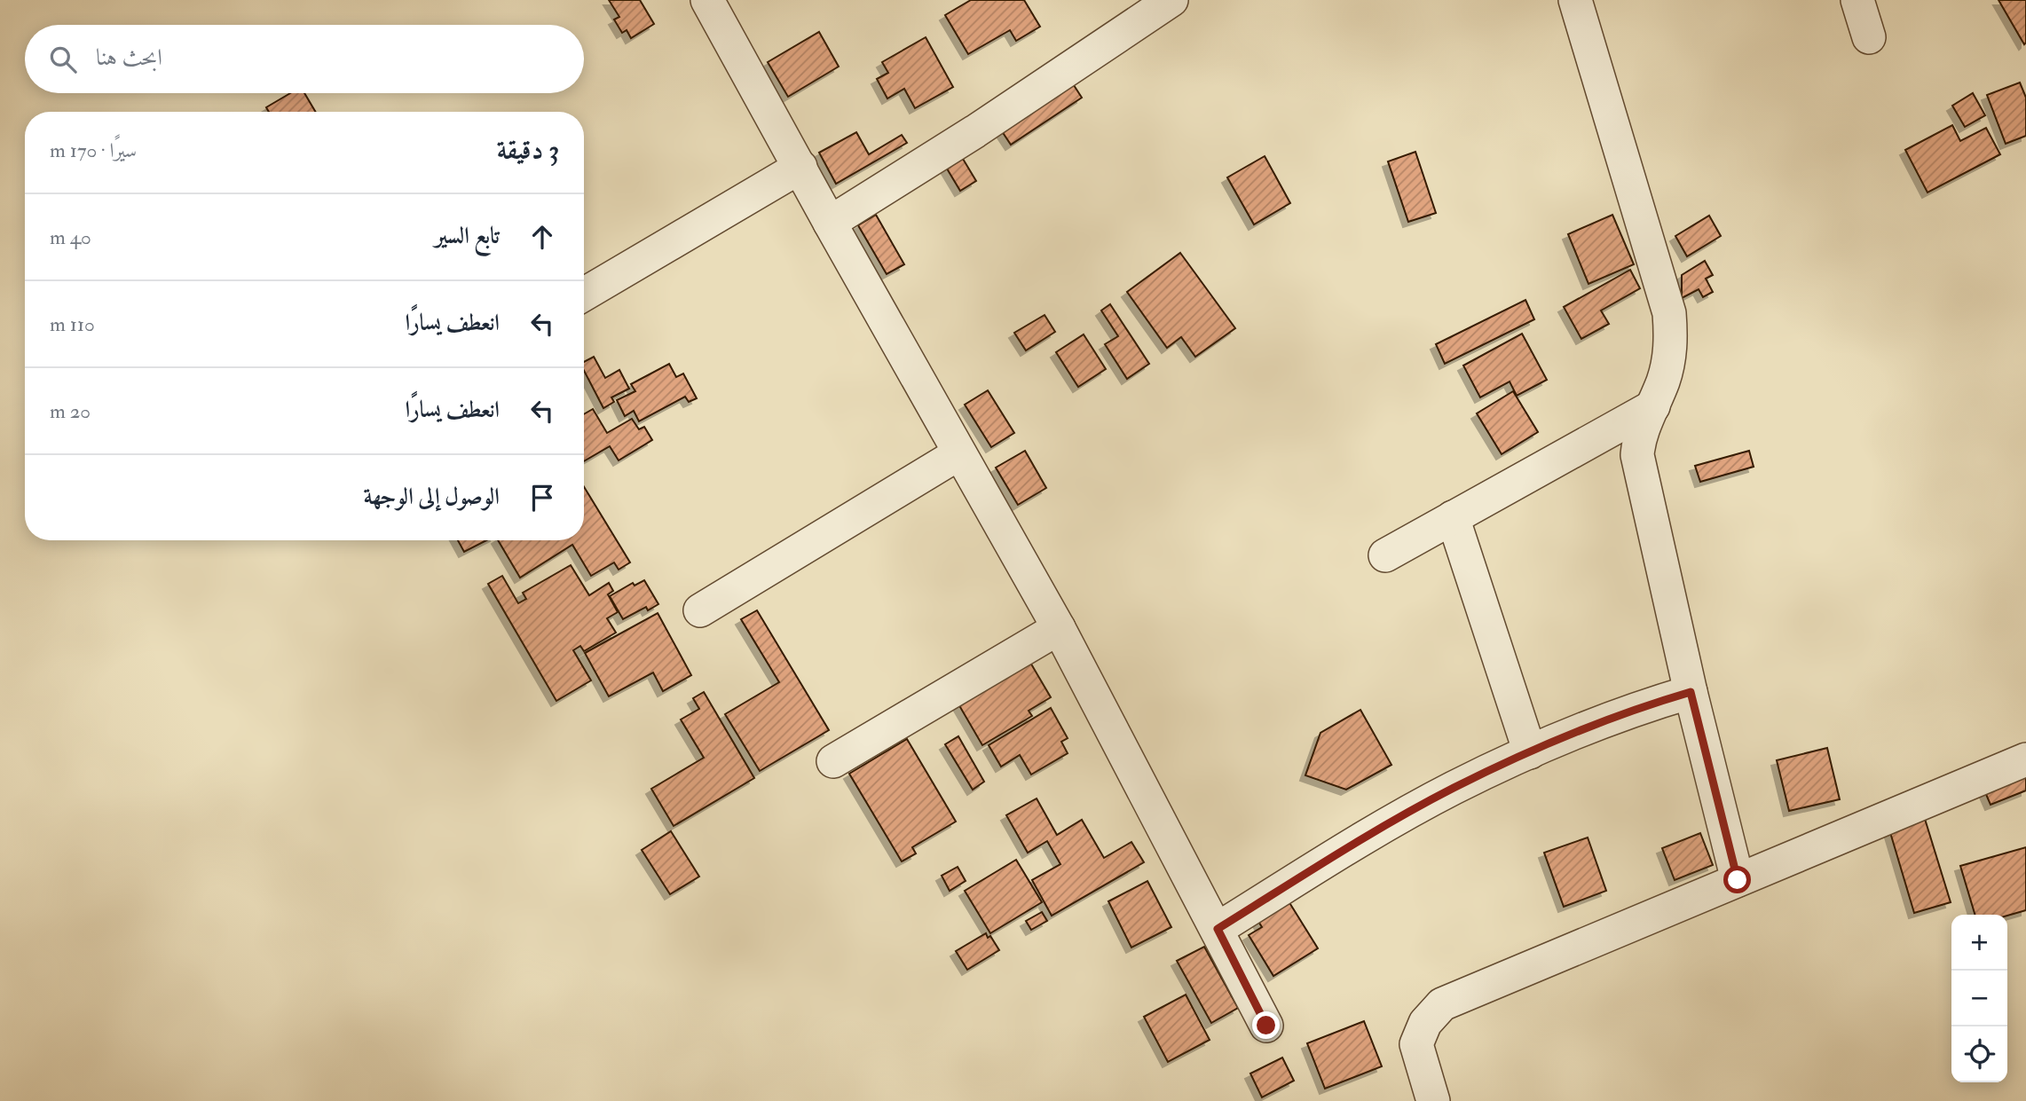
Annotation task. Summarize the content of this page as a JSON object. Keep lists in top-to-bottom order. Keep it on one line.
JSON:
{"page":{"search":"ابحث هنا","heading":["3 دقيقة","سيرًا · 170 m"],"list":[["تابع السير","40 m"],["انعطف يسارًا","110 m"],["انعطف يسارًا","20 m"],"الوصول إلى الوجهة"],"map_buttons":["+","−"]}}
